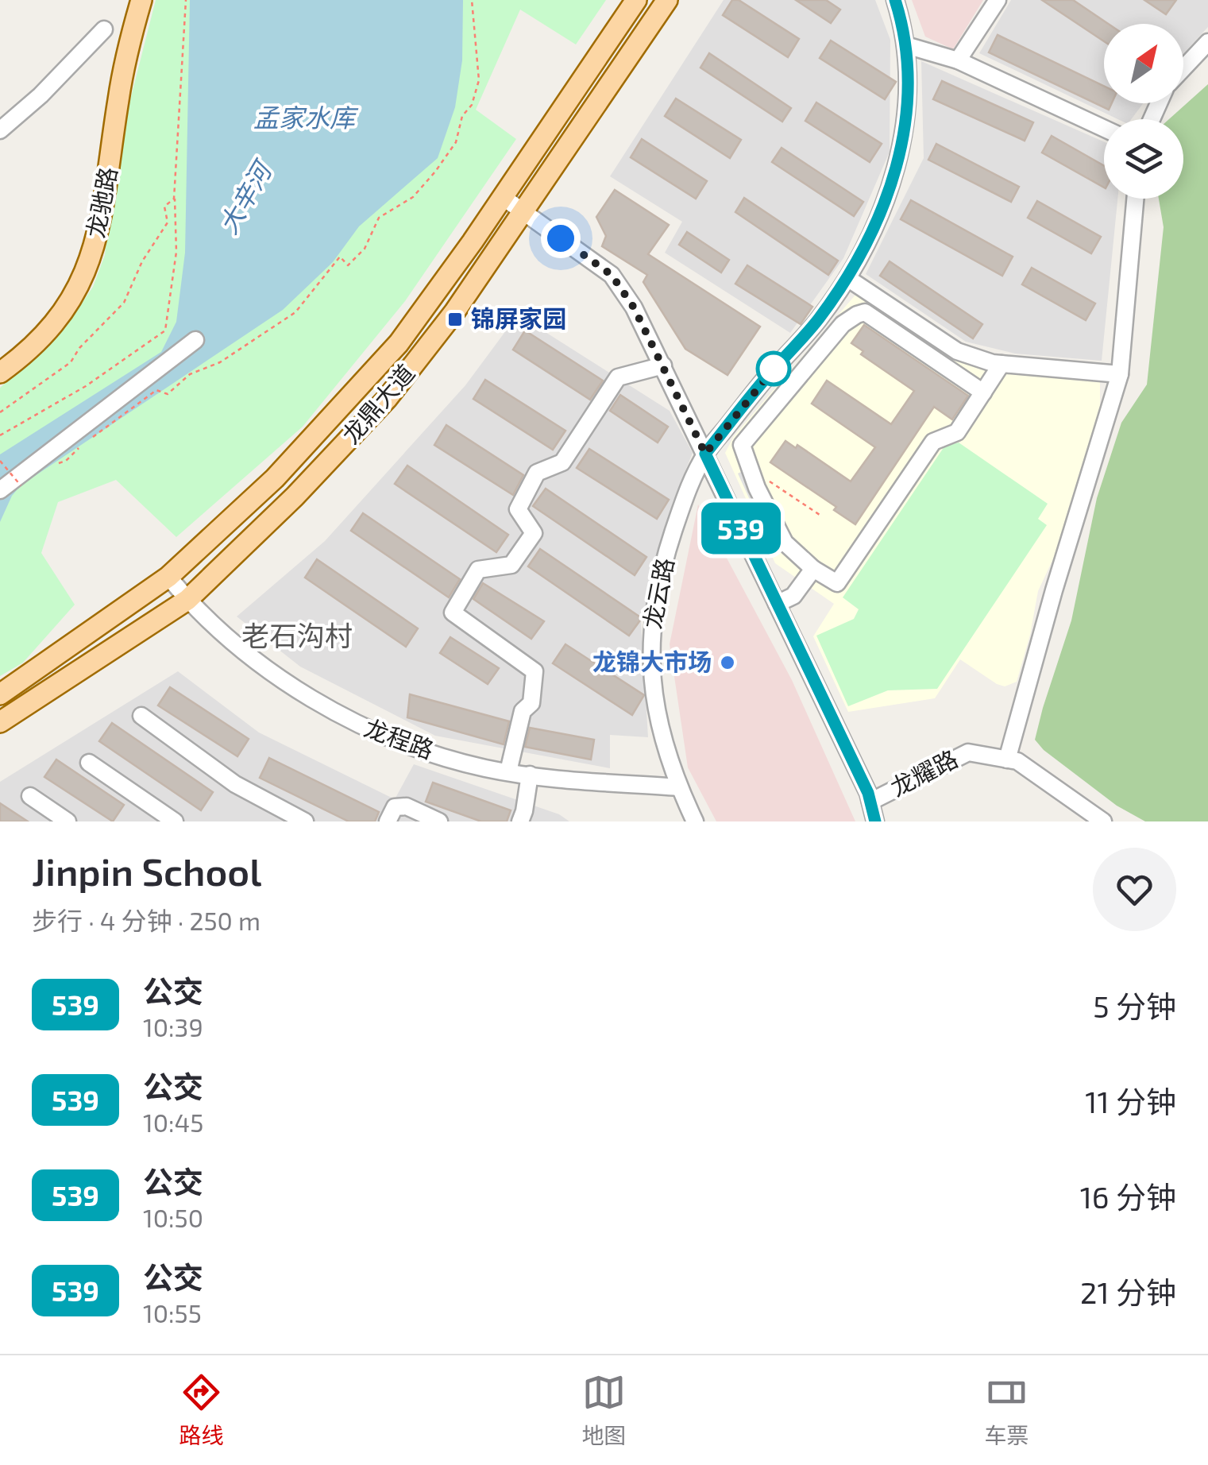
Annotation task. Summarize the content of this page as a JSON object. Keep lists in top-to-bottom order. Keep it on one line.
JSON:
{"streets":{"main road":["龙驰路","龙鼎大道"],"street":["龙云路","龙程路","龙耀路"]},"crossings":[["龙鼎大道","龙程路"],["龙云路","龙程路"]],"districts":["老石沟村"],"water":["孟家水库","大辛河"],"places":{"transit":["锦屏家园"],"other":["龙锦大市场"]},"lines":["bus line 539"],"north":"top right","page":{"on_map":"539","heading":["Jinpin School","步行 · 4 分钟 · 250 m"],"list":[{"mark":"539","name":"公交","note":"10:39","value":"5 分钟"},{"mark":"539","name":"公交","note":"10:45","value":"11 分钟"},{"mark":"539","name":"公交","note":"10:50","value":"16 分钟"},{"mark":"539","name":"公交","note":"10:55","value":"21 分钟"}],"tabs":["路线","地图","车票"]}}
